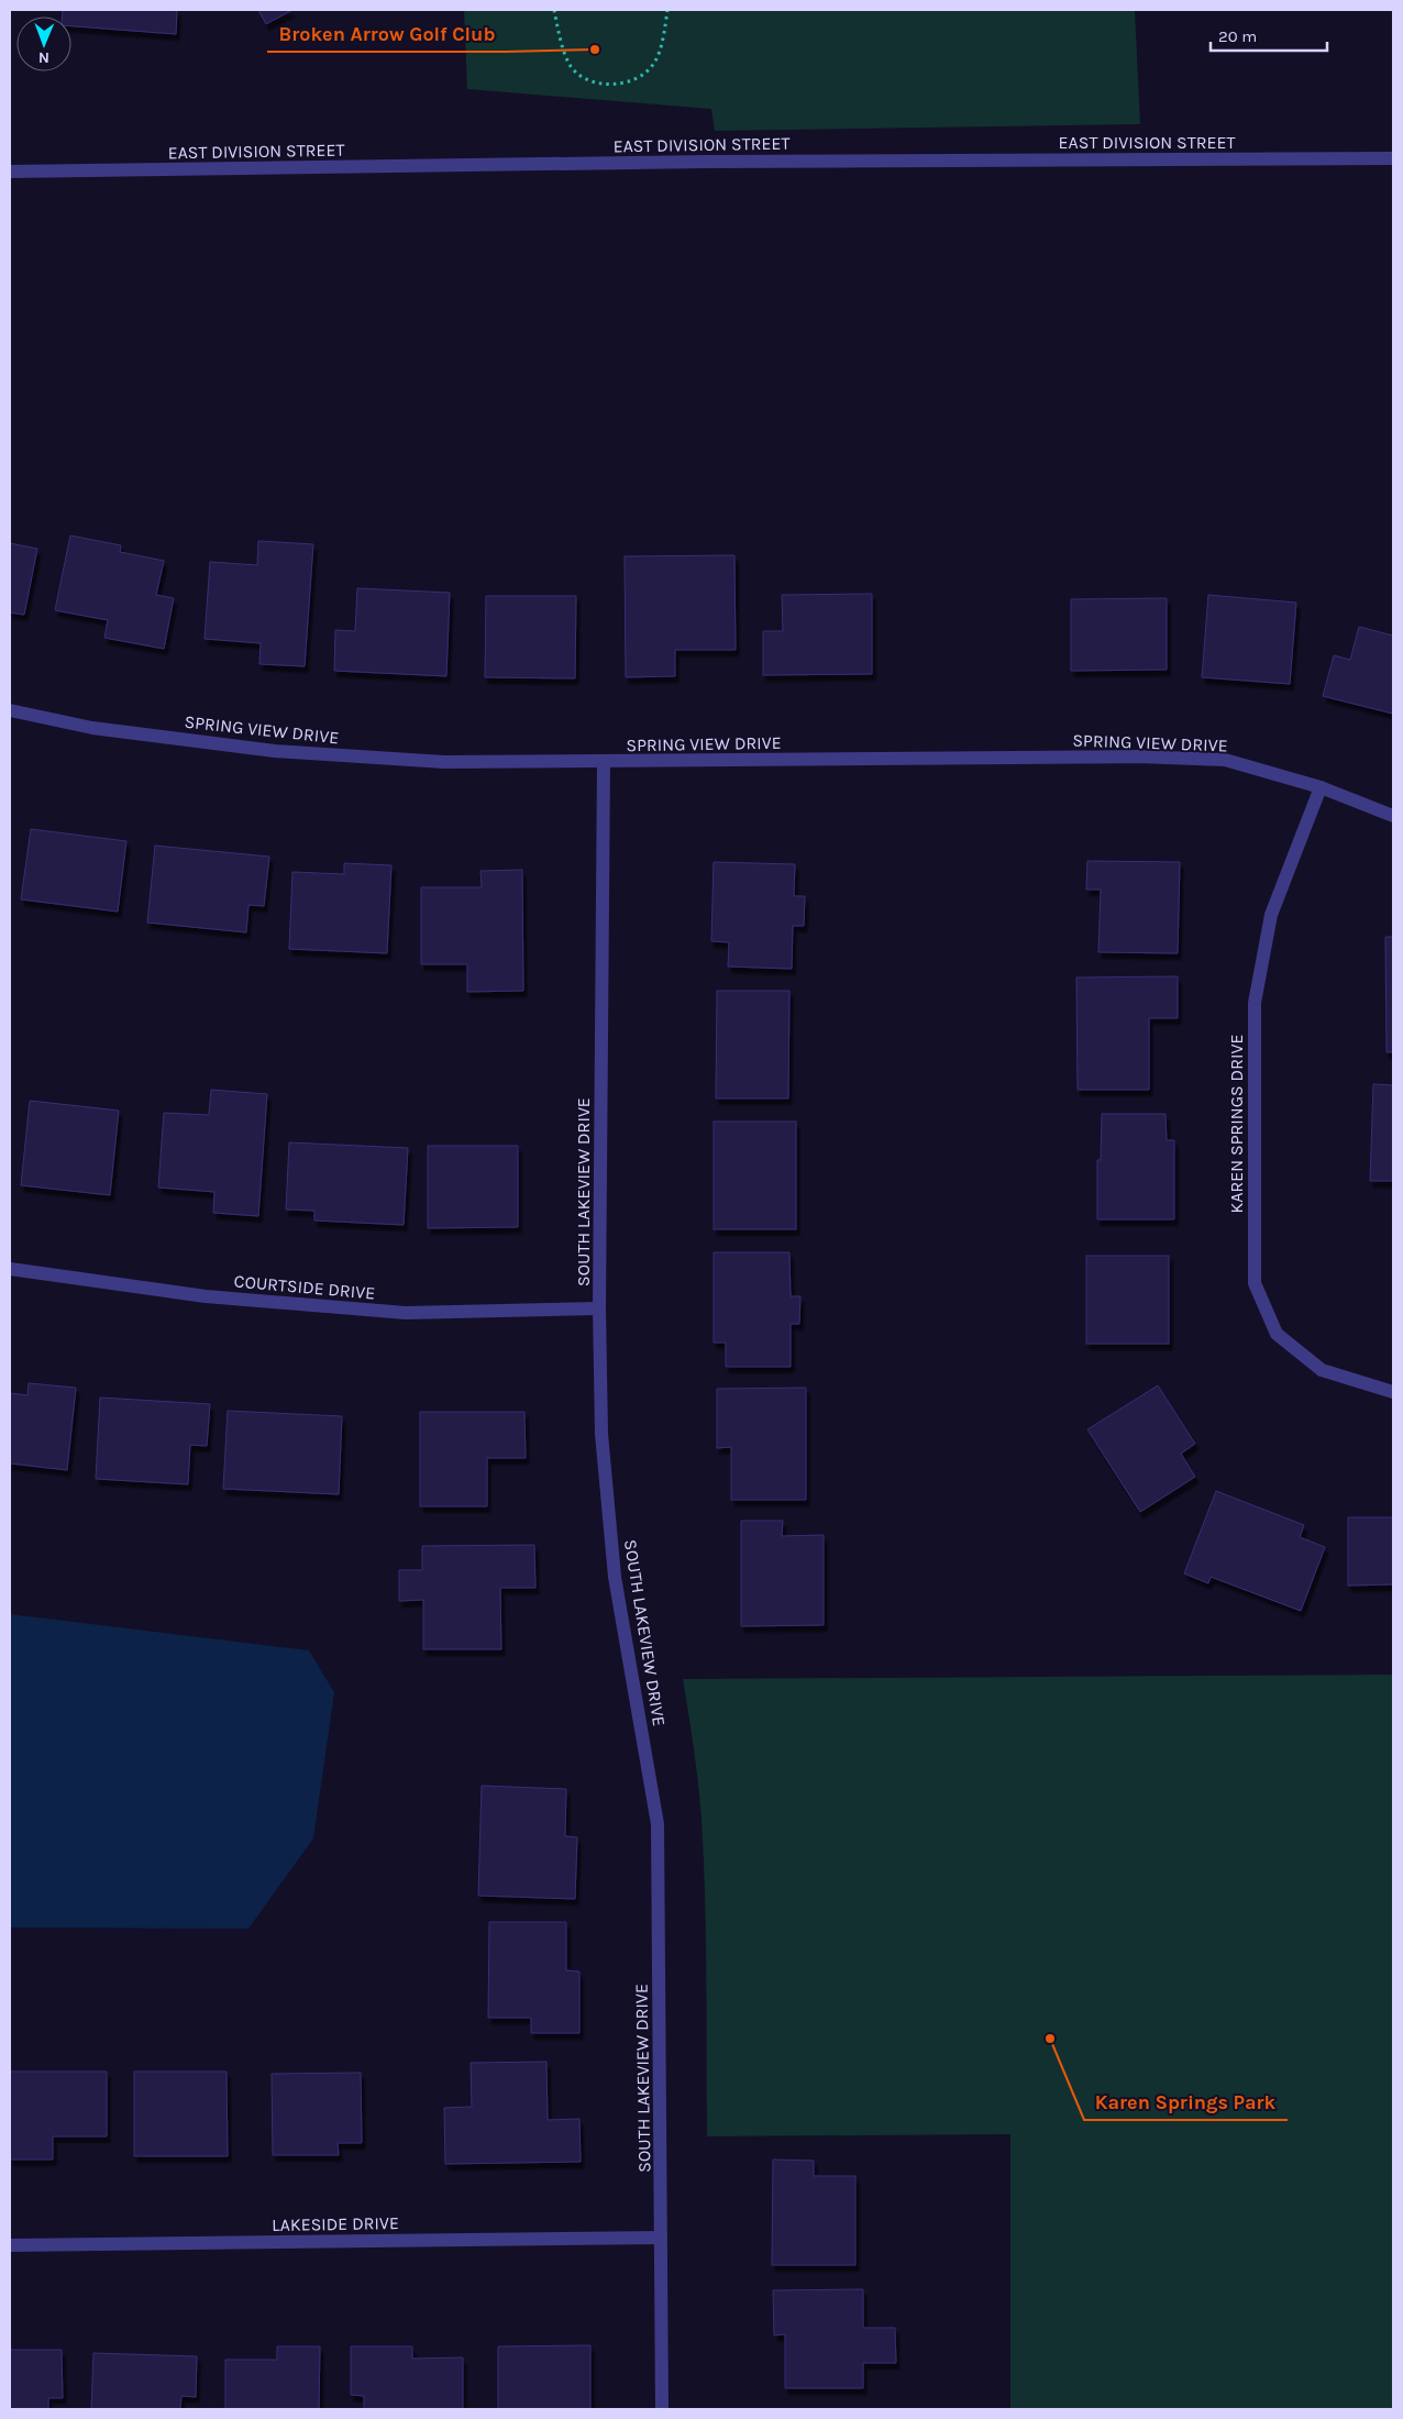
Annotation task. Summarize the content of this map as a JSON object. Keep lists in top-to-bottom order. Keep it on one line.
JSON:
{"streets":{"street":["EAST DIVISION STREET","SPRING VIEW DRIVE","KAREN SPRINGS DRIVE","SOUTH LAKEVIEW DRIVE","COURTSIDE DRIVE","LAKESIDE DRIVE"]},"crossings":[["SPRING VIEW DRIVE","KAREN SPRINGS DRIVE"],["SPRING VIEW DRIVE","SOUTH LAKEVIEW DRIVE"],["SOUTH LAKEVIEW DRIVE","COURTSIDE DRIVE"],["SOUTH LAKEVIEW DRIVE","LAKESIDE DRIVE"]],"places":["Broken Arrow Golf Club","Karen Springs Park"],"scale_bar":"20 m","north":"bottom"}
